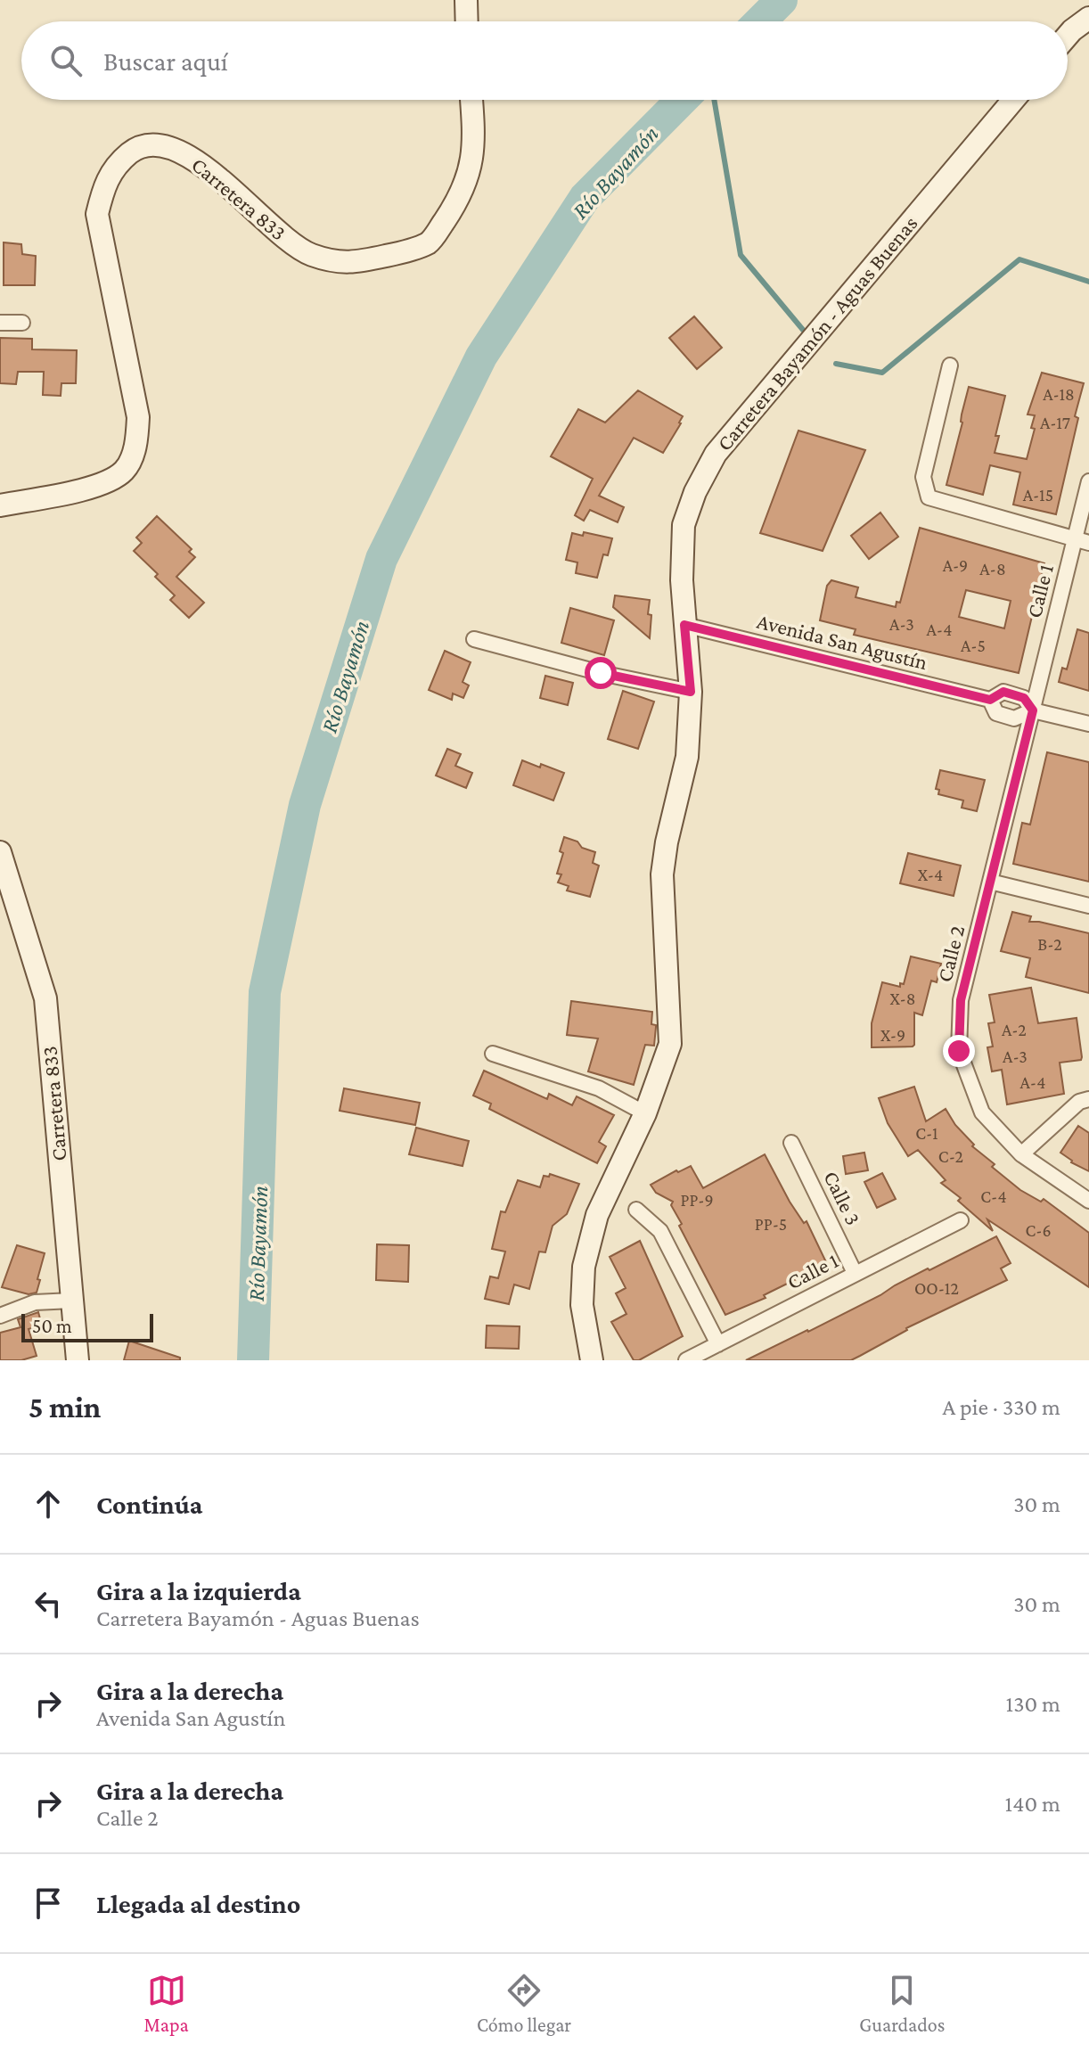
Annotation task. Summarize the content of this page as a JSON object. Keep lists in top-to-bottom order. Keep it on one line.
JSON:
{"streets":{"street":["Carretera 833","Carretera Bayamón - Aguas Buenas","Calle 1","Avenida San Agustín","Calle 2","Calle 3"]},"crossings":[["Carretera Bayamón - Aguas Buenas","Avenida San Agustín"],["Calle 1","Avenida San Agustín"],["Calle 1","Calle 2"],["Calle 1","Calle 3"],["Avenida San Agustín","Calle 2"]],"water":["Río Bayamón"],"house_numbers":["A-18","A-17","A-15","A-9","A-8","A-3","A-4","A-5","X-4","B-2","X-8","A-2","X-9","A-3","A-4","C-1","C-2","C-4","PP-9","PP-5","C-6","OO-12"],"scale_bar":"50 m","page":{"search":"Buscar aquí","scale":"50 m","heading":["5 min","A pie · 330 m"],"list":[["Continúa","30 m"],["Gira a la izquierda","Carretera Bayamón - Aguas Buenas","30 m"],["Gira a la derecha","Avenida San Agustín","130 m"],["Gira a la derecha","Calle 2","140 m"],"Llegada al destino"],"nav":["Mapa","Cómo llegar","Guardados"]}}
